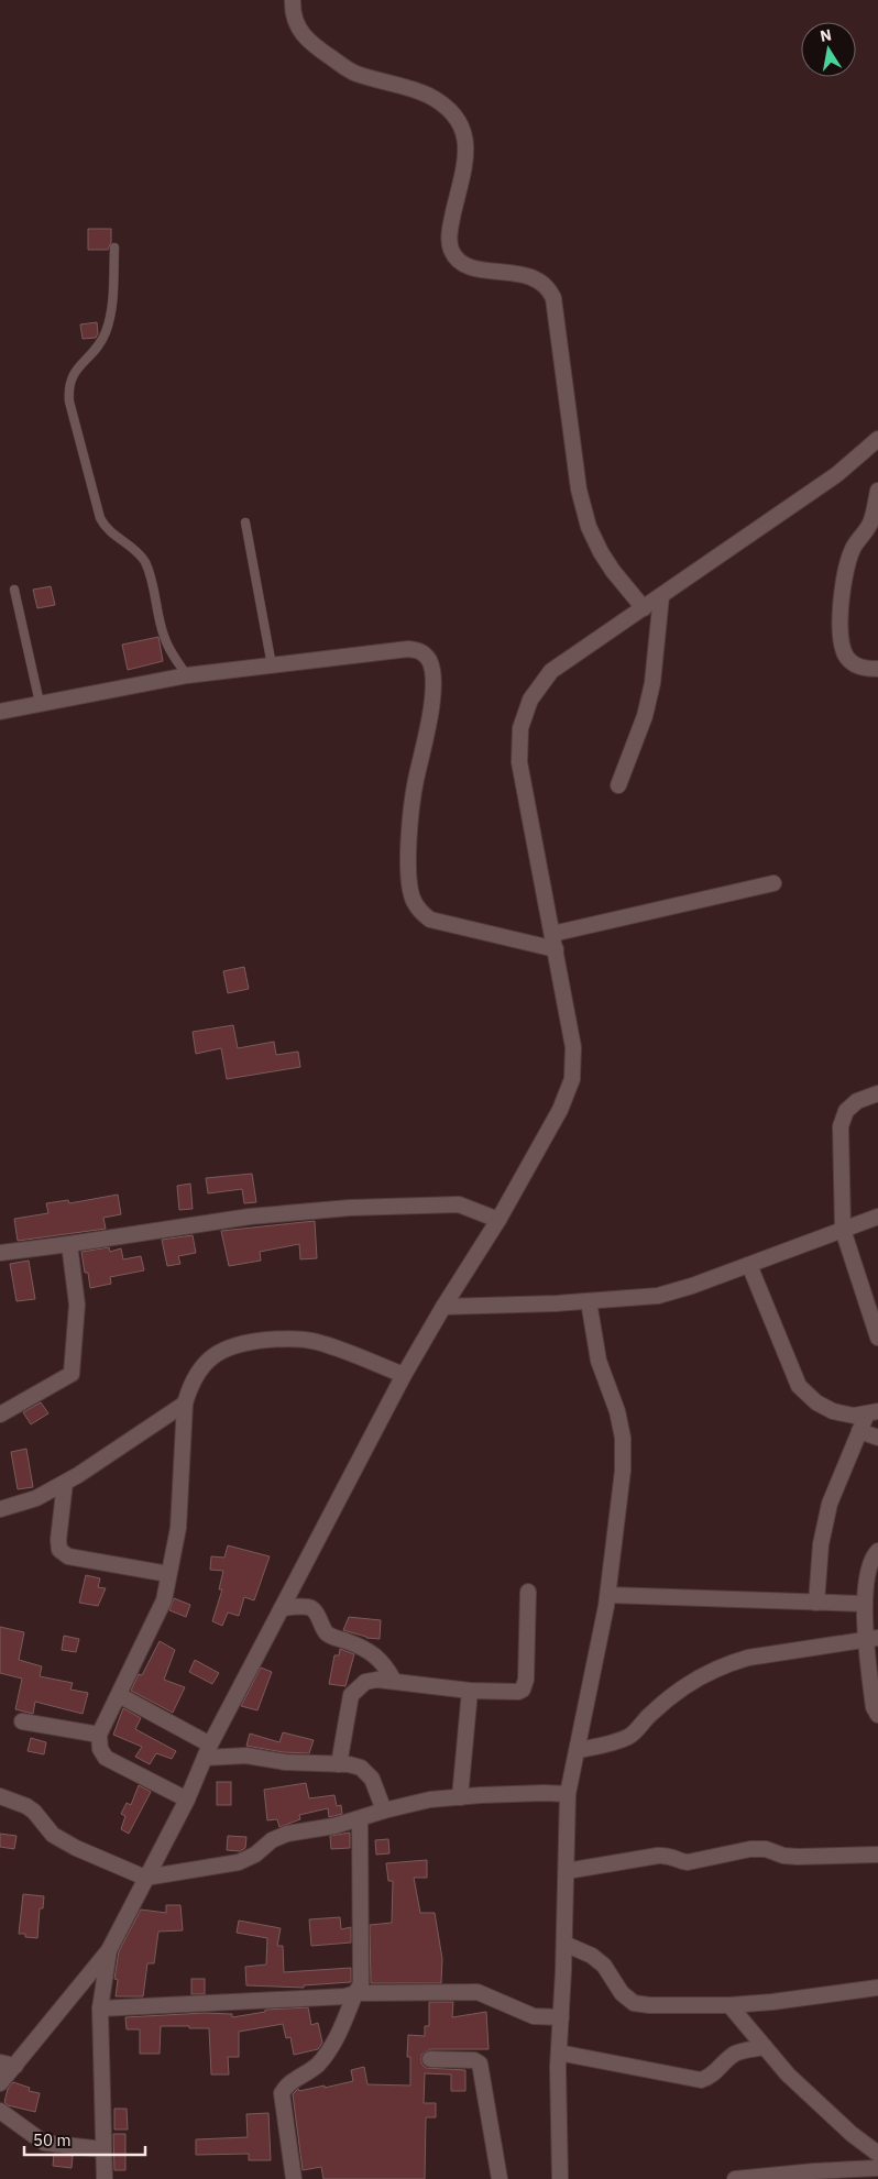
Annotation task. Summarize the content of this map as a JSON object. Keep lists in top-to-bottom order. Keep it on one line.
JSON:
{"scale_bar":"50 m","north":"top"}
